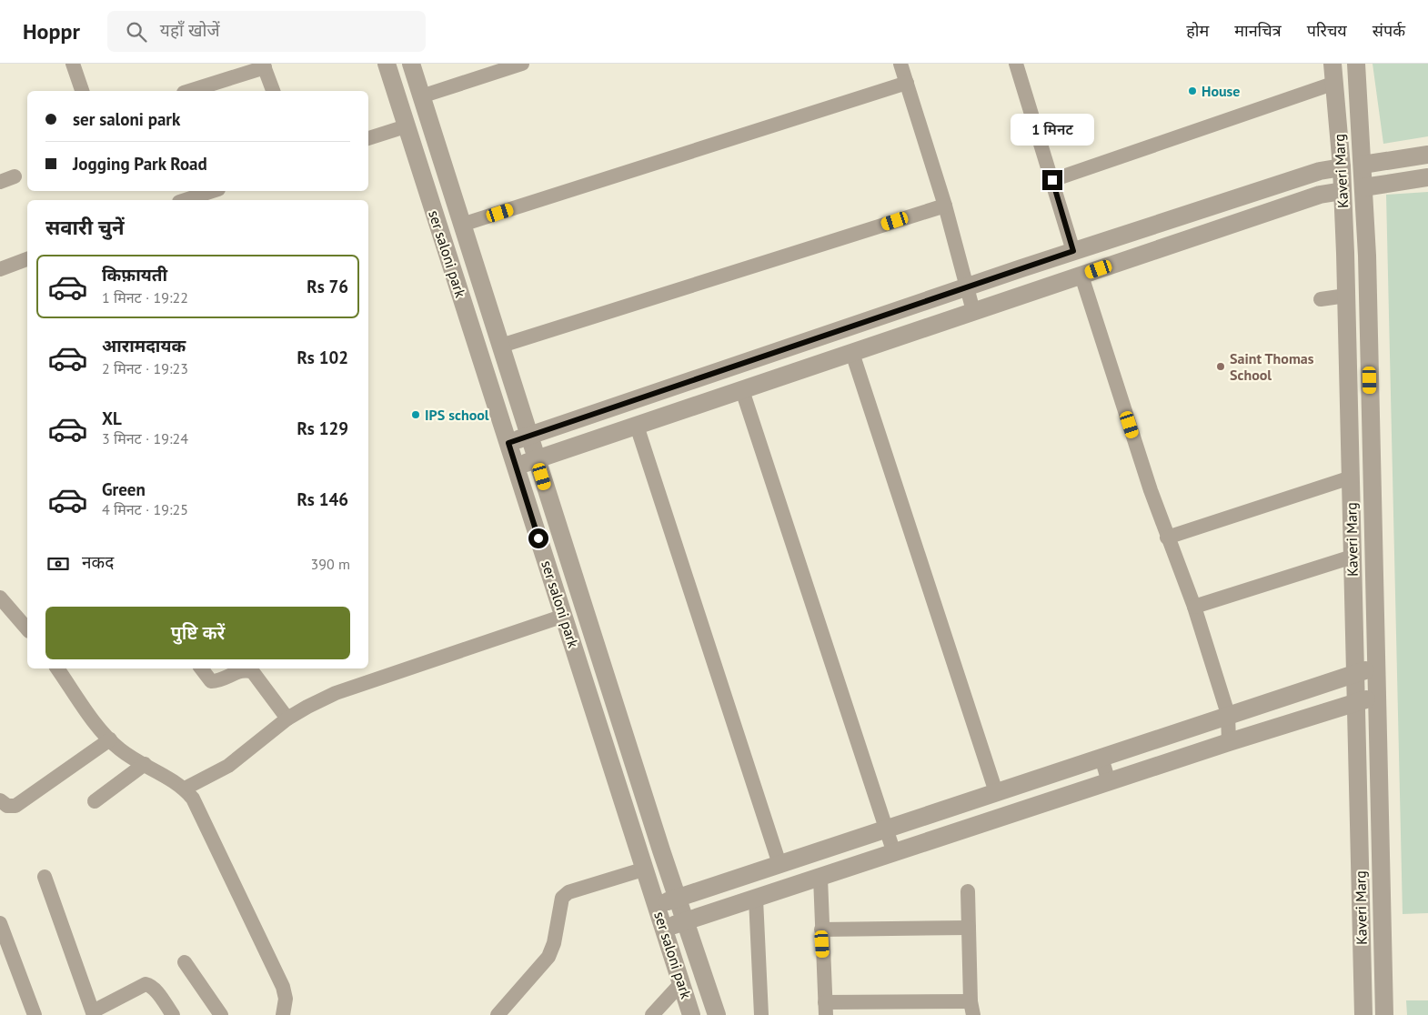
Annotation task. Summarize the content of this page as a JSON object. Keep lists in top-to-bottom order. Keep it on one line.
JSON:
{"streets":{"street":["Kaveri Marg","ser saloni park"]},"places":["House","Saint Thomas School","IPS school"],"page":{"header":"Hoppr","search":"यहाँ खोजें","nav":["होम","मानचित्र","परिचय","संपर्क"],"banner":["ser saloni park","Jogging Park Road"],"bubble":"1 मिनट","heading":"सवारी चुनें","list":[{"name":"किफ़ायती","note":"1 मिनट · 19:22","value":"Rs 76"},{"name":"आरामदायक","note":"2 मिनट · 19:23","value":"Rs 102"},{"name":"XL","note":"3 मिनट · 19:24","value":"Rs 129"},{"name":"Green","note":"4 मिनट · 19:25","value":"Rs 146"}],"pay":["नकद","390 m"],"buttons":"पुष्टि करें"}}
